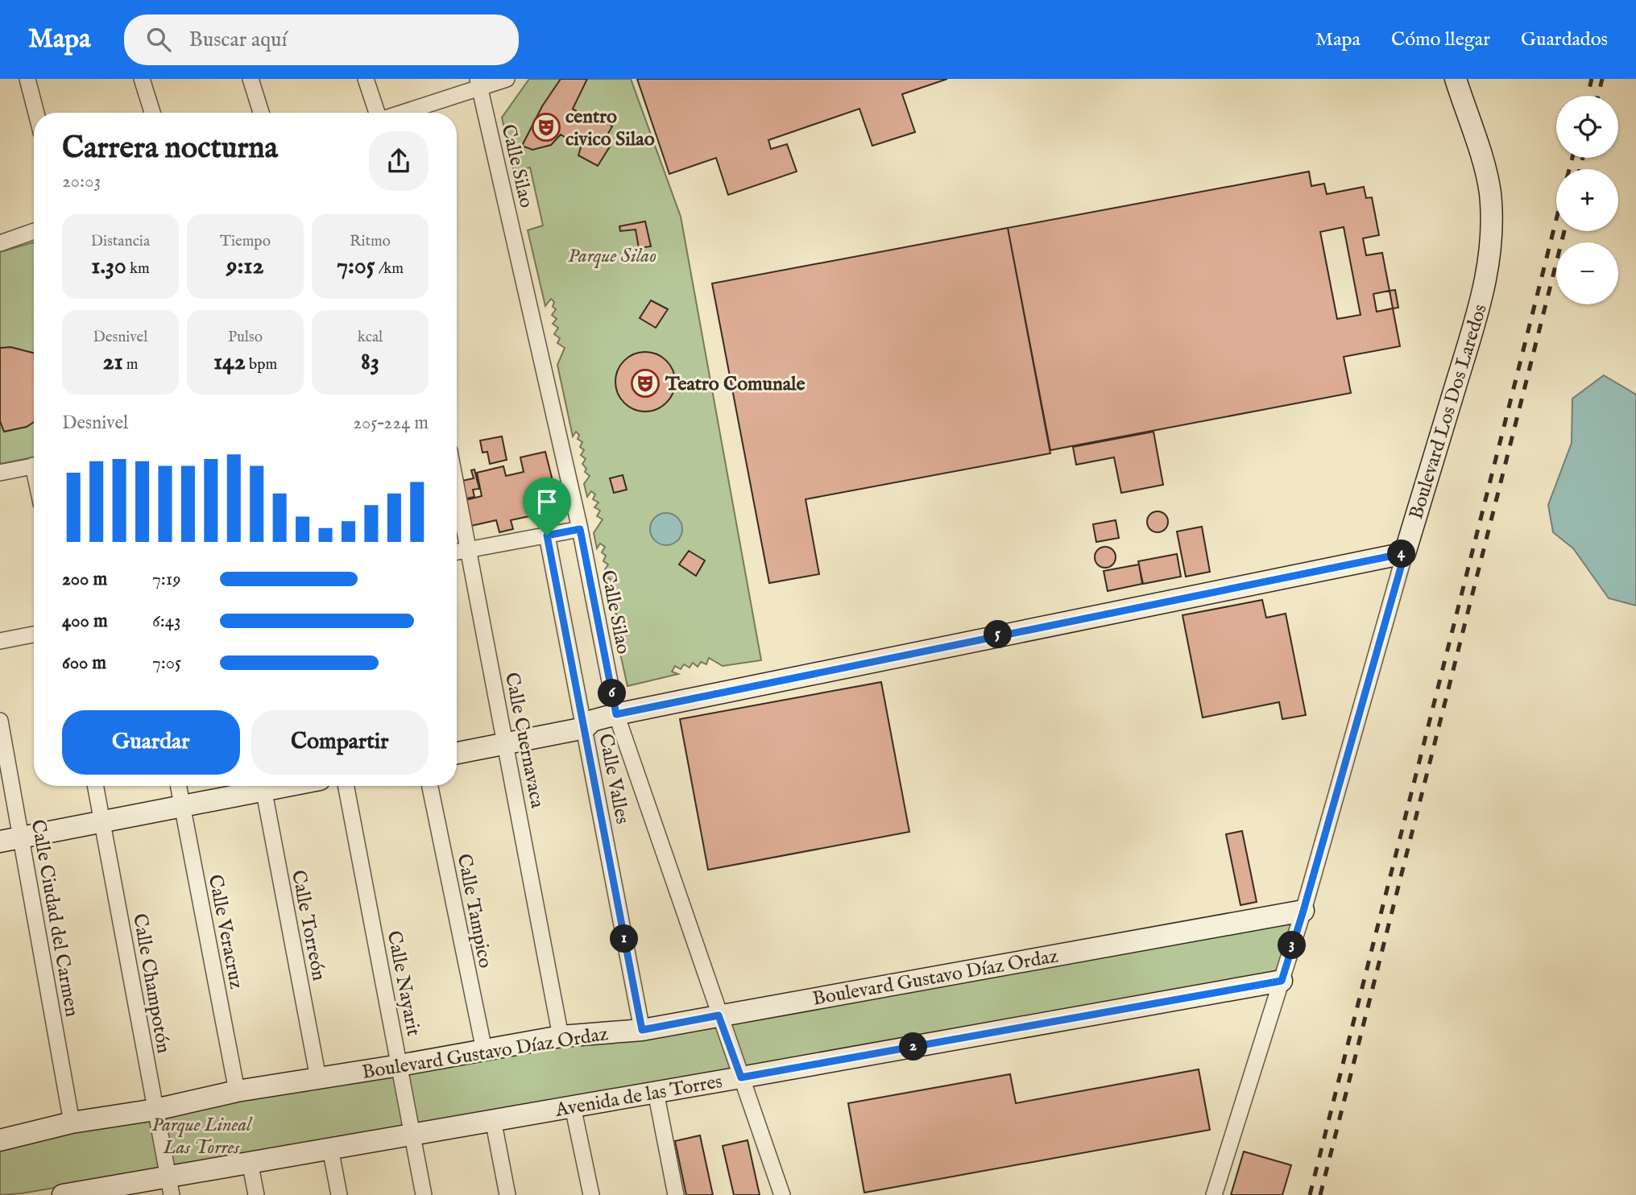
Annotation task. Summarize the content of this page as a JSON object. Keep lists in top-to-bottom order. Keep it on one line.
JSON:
{"streets":{"street":["Calle Silao","Boulevard Los Dos Laredos","Calle Cuernavaca","Calle Valles","Calle Tampico","Calle Ciudad del Carmen","Calle Torreón","Calle Veracruz","Boulevard Gustavo Díaz Ordaz","Calle Champotón","Calle Nayarit","Avenida de las Torres"]},"crossings":[["Calle Silao","Boulevard Gustavo Díaz Ordaz"],["Calle Silao","Avenida de las Torres"],["Boulevard Los Dos Laredos","Boulevard Gustavo Díaz Ordaz"],["Boulevard Los Dos Laredos","Avenida de las Torres"],["Calle Cuernavaca","Boulevard Gustavo Díaz Ordaz"],["Calle Valles","Boulevard Gustavo Díaz Ordaz"],["Calle Tampico","Boulevard Gustavo Díaz Ordaz"],["Calle Ciudad del Carmen","Boulevard Gustavo Díaz Ordaz"],["Calle Torreón","Boulevard Gustavo Díaz Ordaz"],["Calle Veracruz","Boulevard Gustavo Díaz Ordaz"],["Boulevard Gustavo Díaz Ordaz","Calle Champotón"],["Boulevard Gustavo Díaz Ordaz","Calle Nayarit"],["Calle Champotón","Avenida de las Torres"],["Calle Nayarit","Avenida de las Torres"]],"parks":["Parque Silao","Parque Lineal Las Torres"],"places":{"theatre":["centro civico Silao","Teatro Comunale"]},"page":{"header":"Mapa","search":"Buscar aquí","nav":["Mapa","Cómo llegar","Guardados"],"map_buttons":["+","−"],"heading":["Carrera nocturna","20:03"],"stats":[["Distancia","1.30 km"],["Tiempo","9:12"],["Ritmo","7:05 /km"],["Desnivel","21 m"],["Pulso","142 bpm"],["kcal","83"]],"chart":["Desnivel","205–224 m"],"pins":["4","5","6","1","3","2"],"list":[{"name":"200 m","note":"7:19"},{"name":"400 m","note":"6:43"},{"name":"600 m","note":"7:05"}],"buttons":["Guardar","Compartir"]}}
